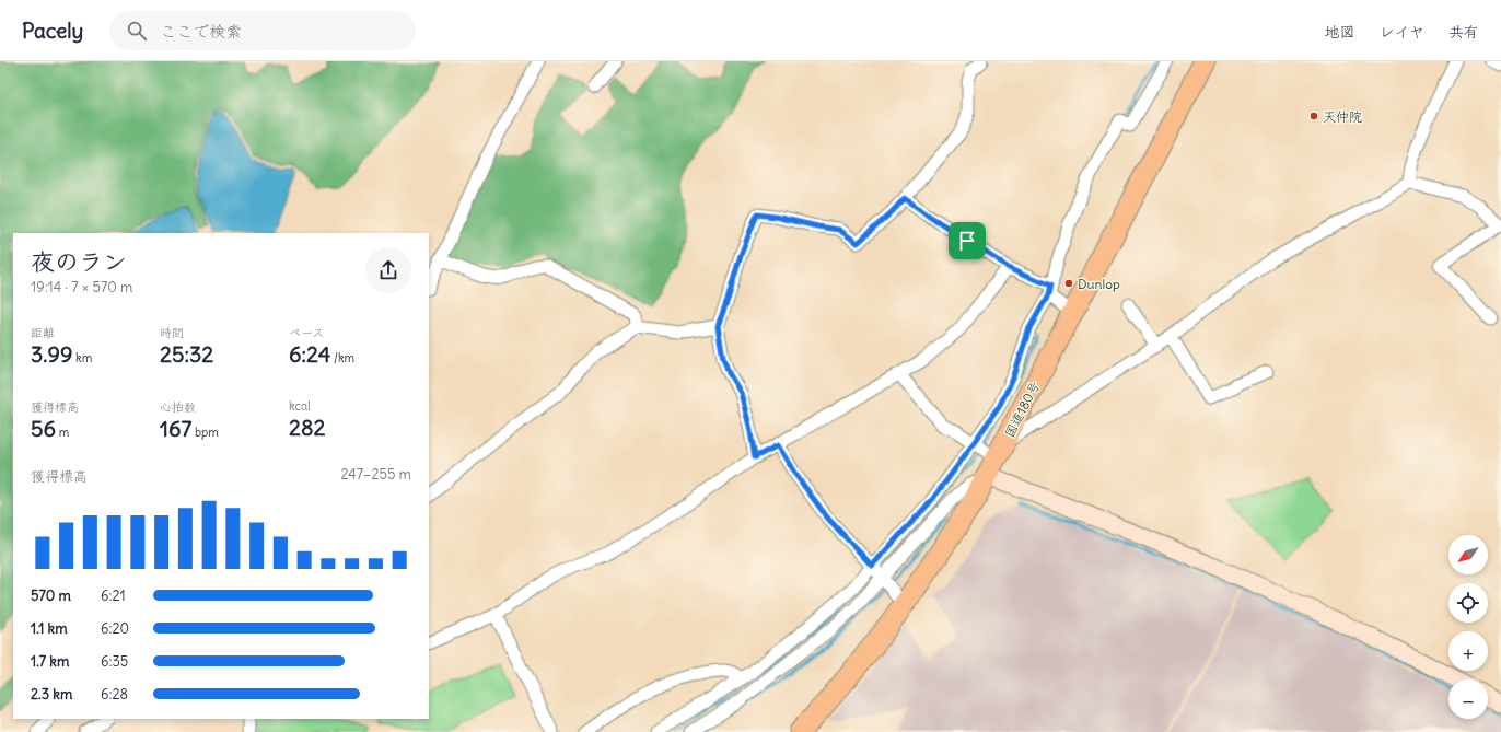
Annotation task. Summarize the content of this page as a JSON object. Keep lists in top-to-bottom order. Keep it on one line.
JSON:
{"streets":{"highway":["国道180号"]},"places":["天仲院","Dunlop"],"north":"bottom left","page":{"header":"Pacely","search":"ここで検索","nav":["地図","レイヤ","共有"],"heading":["夜のラン","19:14 · 7 × 570 m"],"stats":[["距離","3.99 km"],["時間","25:32"],["ペース","6:24 /km"],["獲得標高","56 m"],["心拍数","167 bpm"],["kcal","282"]],"chart":["獲得標高","247–255 m"],"map_buttons":["+","−"],"list":[{"name":"570 m","note":"6:21"},{"name":"1.1 km","note":"6:20"},{"name":"1.7 km","note":"6:35"},{"name":"2.3 km","note":"6:28"}]}}
